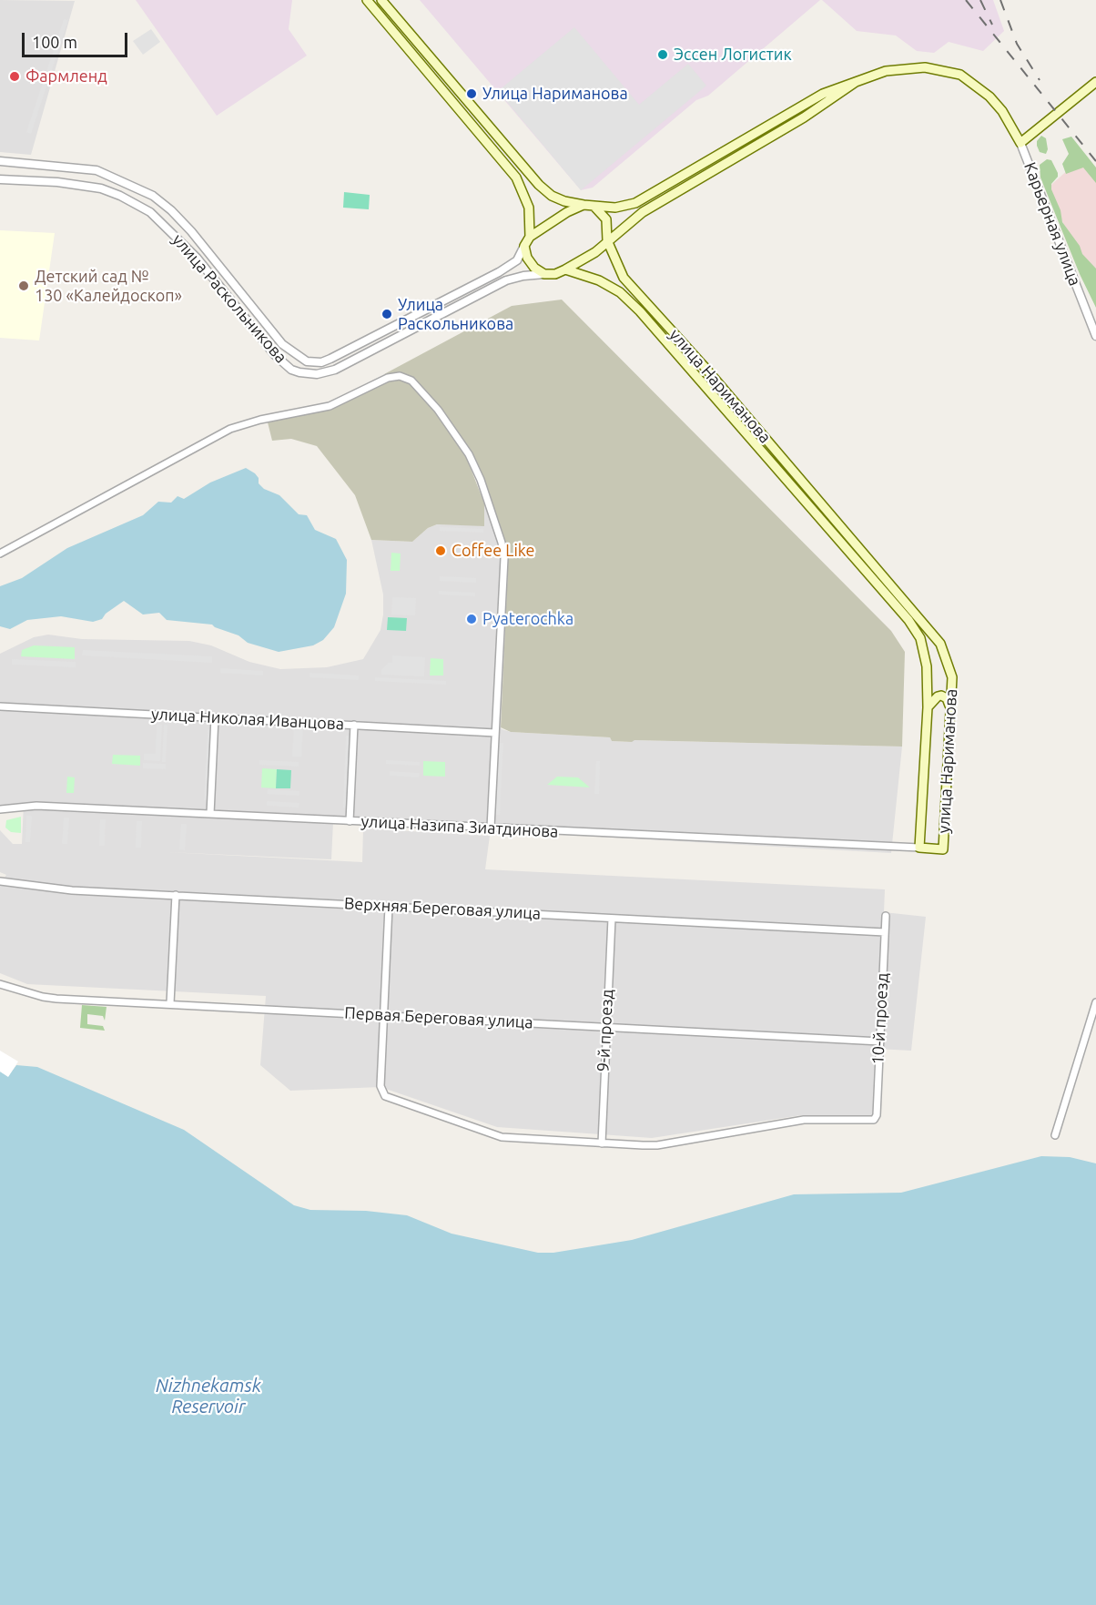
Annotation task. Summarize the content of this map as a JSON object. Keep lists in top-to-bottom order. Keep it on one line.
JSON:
{"streets":{"main road":["улица Нариманова"],"street":["Карьерная улица","улица Раскольникова","улица Николая Иванцова","улица Назипа Зиатдинова","Верхняя Береговая улица","Первая Береговая улица","10-й проезд","9-й проезд"]},"crossings":[["улица Нариманова","улица Назипа Зиатдинова"],["Верхняя Береговая улица","10-й проезд"],["Верхняя Береговая улица","9-й проезд"],["Первая Береговая улица","10-й проезд"],["Первая Береговая улица","9-й проезд"],["10-й проезд","9-й проезд"]],"water":["Nizhnekamsk Reservoir"],"places":["Эссен Логистик","Фармленд","Улица Нариманова","Детский сад № 130 «Калейдоскоп»","Улица Раскольникова","Coffee Like","Pyaterochka"],"scale_bar":"100 m"}
